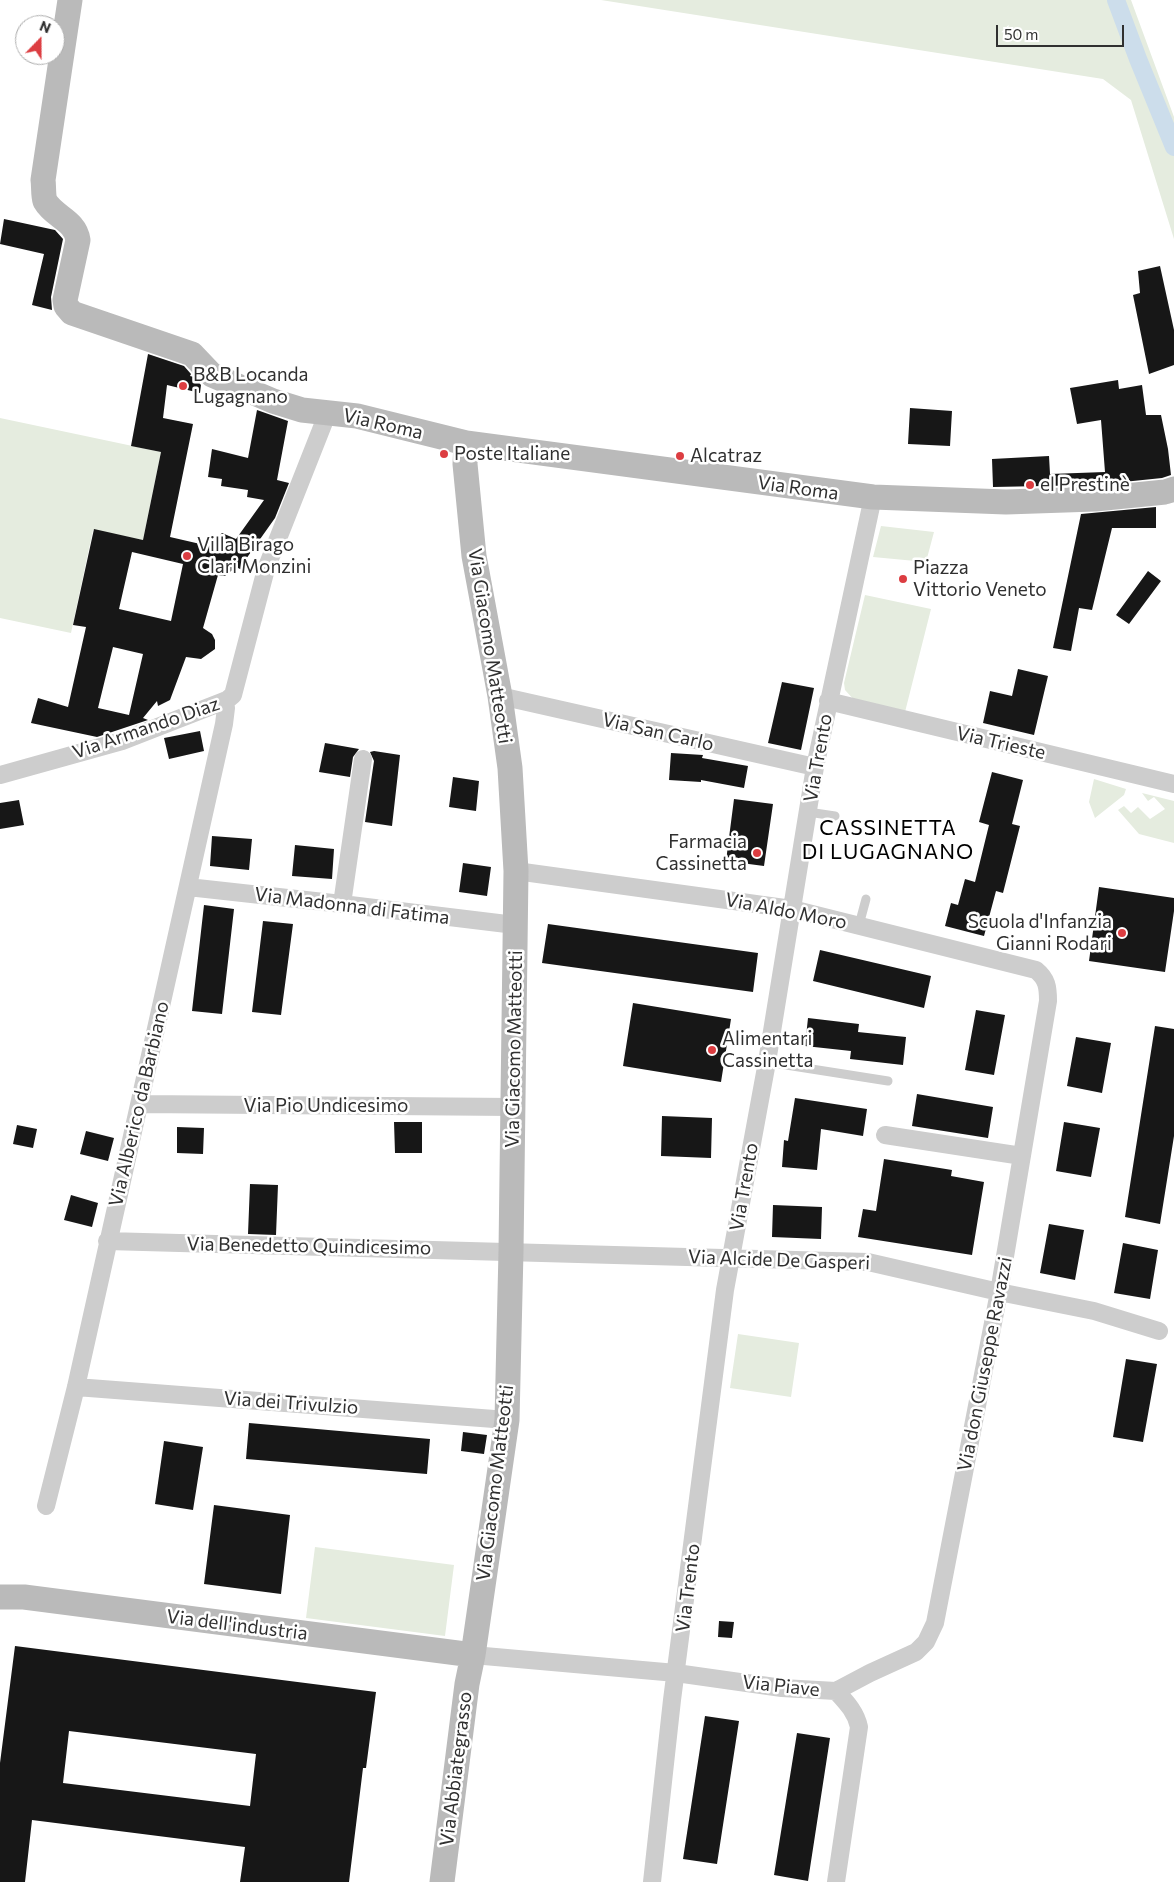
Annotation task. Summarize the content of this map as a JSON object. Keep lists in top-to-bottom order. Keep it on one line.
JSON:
{"streets":{"street":["Via Roma","Via Giacomo Matteotti","Via Armando Diaz","Via San Carlo","Via Trieste","Via Trento","Via Madonna di Fatima","Via Aldo Moro","Via Alberico da Barbiano","Via Pio Undicesimo","Via Benedetto Quindicesimo","Via Alcide De Gasperi","Via don Giuseppe Ravazzi","Via dei Trivulzio","Via dell'industria","Via Piave","Via Abbiategrasso"]},"crossings":[["Via Roma","Via Giacomo Matteotti"],["Via Roma","Via Armando Diaz"],["Via Roma","Via Trento"],["Via Giacomo Matteotti","Via San Carlo"],["Via Giacomo Matteotti","Via Madonna di Fatima"],["Via Giacomo Matteotti","Via Aldo Moro"],["Via Giacomo Matteotti","Via Pio Undicesimo"],["Via Giacomo Matteotti","Via Benedetto Quindicesimo"],["Via Giacomo Matteotti","Via Alcide De Gasperi"],["Via Giacomo Matteotti","Via dei Trivulzio"],["Via Giacomo Matteotti","Via dell'industria"],["Via Giacomo Matteotti","Via Piave"],["Via Giacomo Matteotti","Via Abbiategrasso"],["Via Armando Diaz","Via Alberico da Barbiano"],["Via San Carlo","Via Trento"],["Via Trieste","Via Trento"],["Via Trento","Via Aldo Moro"],["Via Trento","Via Alcide De Gasperi"],["Via Trento","Via Piave"],["Via Madonna di Fatima","Via Alberico da Barbiano"],["Via Aldo Moro","Via don Giuseppe Ravazzi"],["Via Alberico da Barbiano","Via Pio Undicesimo"],["Via Alberico da Barbiano","Via Benedetto Quindicesimo"],["Via Alberico da Barbiano","Via dei Trivulzio"],["Via Benedetto Quindicesimo","Via Alcide De Gasperi"],["Via Alcide De Gasperi","Via don Giuseppe Ravazzi"],["Via don Giuseppe Ravazzi","Via Piave"],["Via dell'industria","Via Piave"],["Via dell'industria","Via Abbiategrasso"],["Via Piave","Via Abbiategrasso"]],"districts":["CASSINETTA DI LUGAGNANO"],"places":["B&B Locanda Lugagnano","Poste Italiane","Alcatraz","el Prestinè","Villa Birago Clari Monzini","Piazza Vittorio Veneto","Farmacia Cassinetta","Scuola d'Infanzia Gianni Rodari","Alimentari Cassinetta"],"scale_bar":"50 m","north":"top"}
